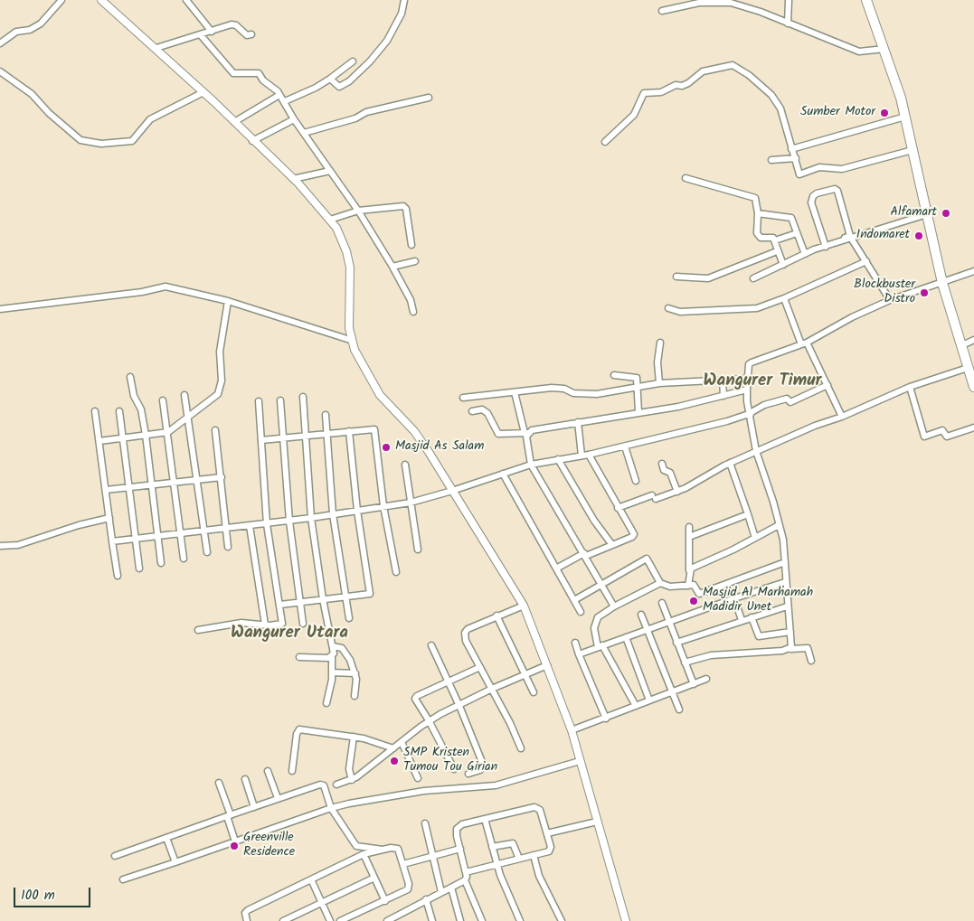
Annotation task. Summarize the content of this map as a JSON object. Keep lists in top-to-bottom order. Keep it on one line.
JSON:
{"districts":["Wangurer Timur","Wangurer Utara"],"places":["Sumber Motor","Alfamart","Indomaret","Blockbuster Distro","Masjid As Salam","Masjid Al Marhamah Madidir Unet","SMP Kristen Tumou Tou Girian","Greenville Residence"],"scale_bar":"100 m"}
